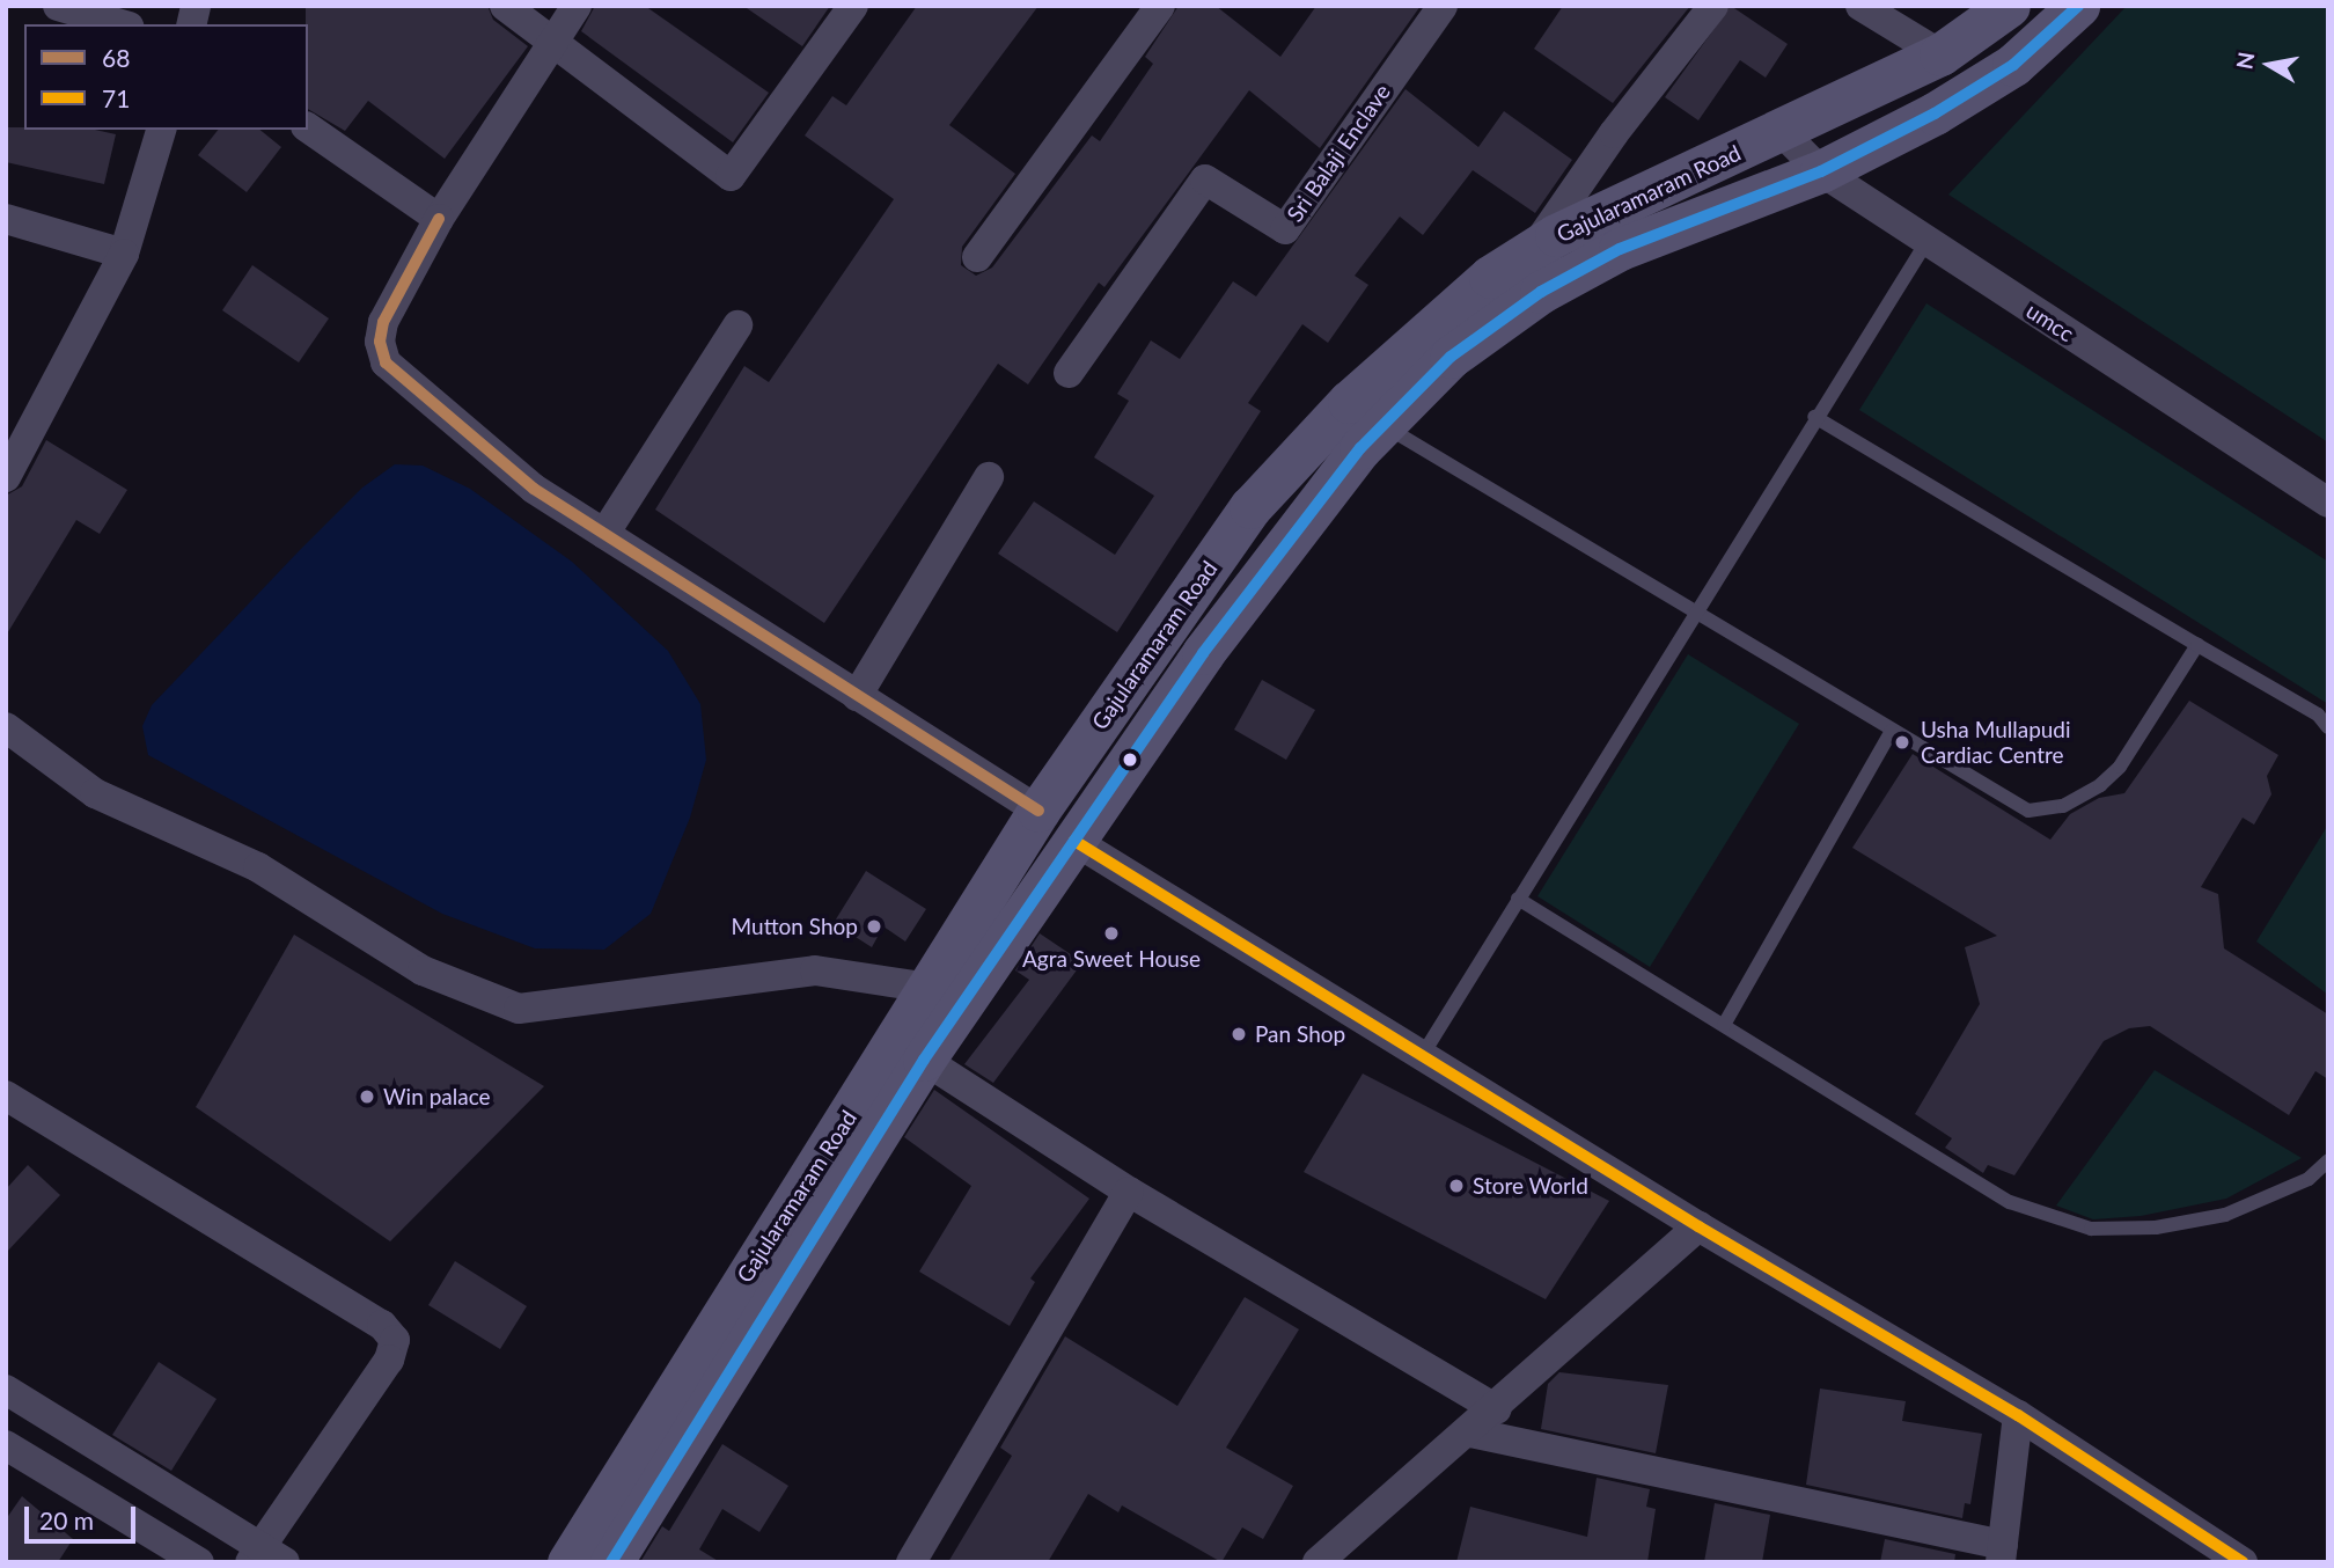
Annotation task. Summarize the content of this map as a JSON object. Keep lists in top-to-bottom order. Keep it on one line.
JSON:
{"streets":{"main road":["Gajularamaram Road"],"street":["Sri Balaji Enclave","umcc"]},"crossings":[["Gajularamaram Road","umcc"]],"places":["Usha Mullapudi Cardiac Centre","Mutton Shop","Agra Sweet House","Pan Shop","Win palace","Store World"],"lines":["transit line 68","transit line 71"],"legend":["68","71"],"scale_bar":"20 m","north":"left"}
